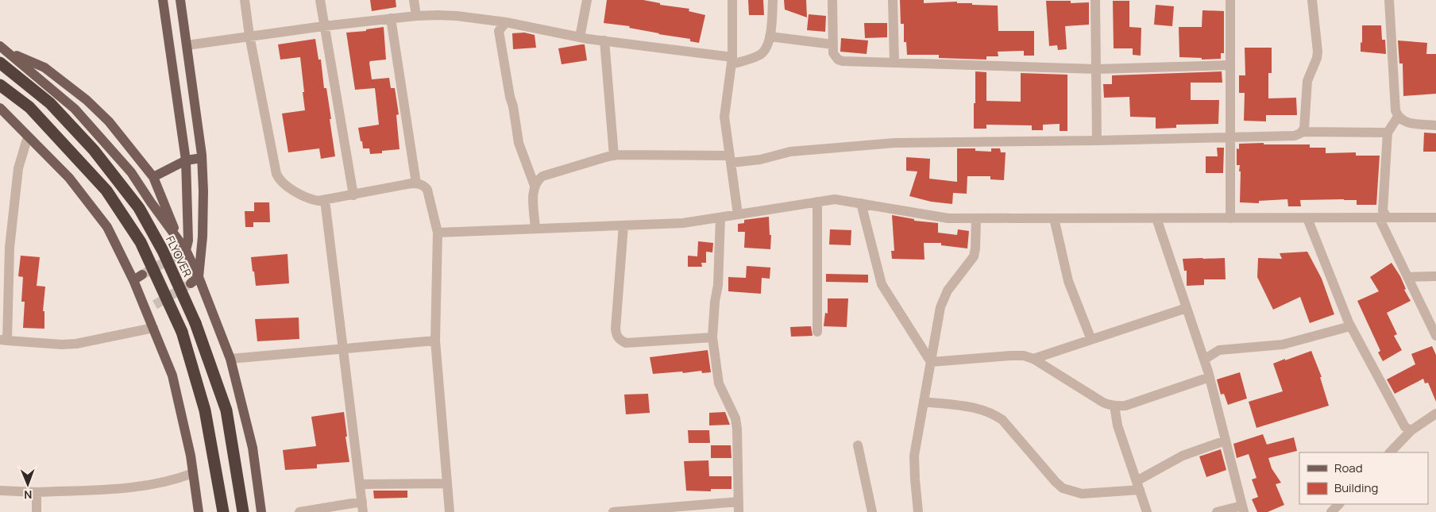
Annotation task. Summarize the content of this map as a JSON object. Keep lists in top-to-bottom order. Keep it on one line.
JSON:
{"streets":{"highway":["FLYOVER"]},"legend":["Road","Building"],"north":"bottom"}
